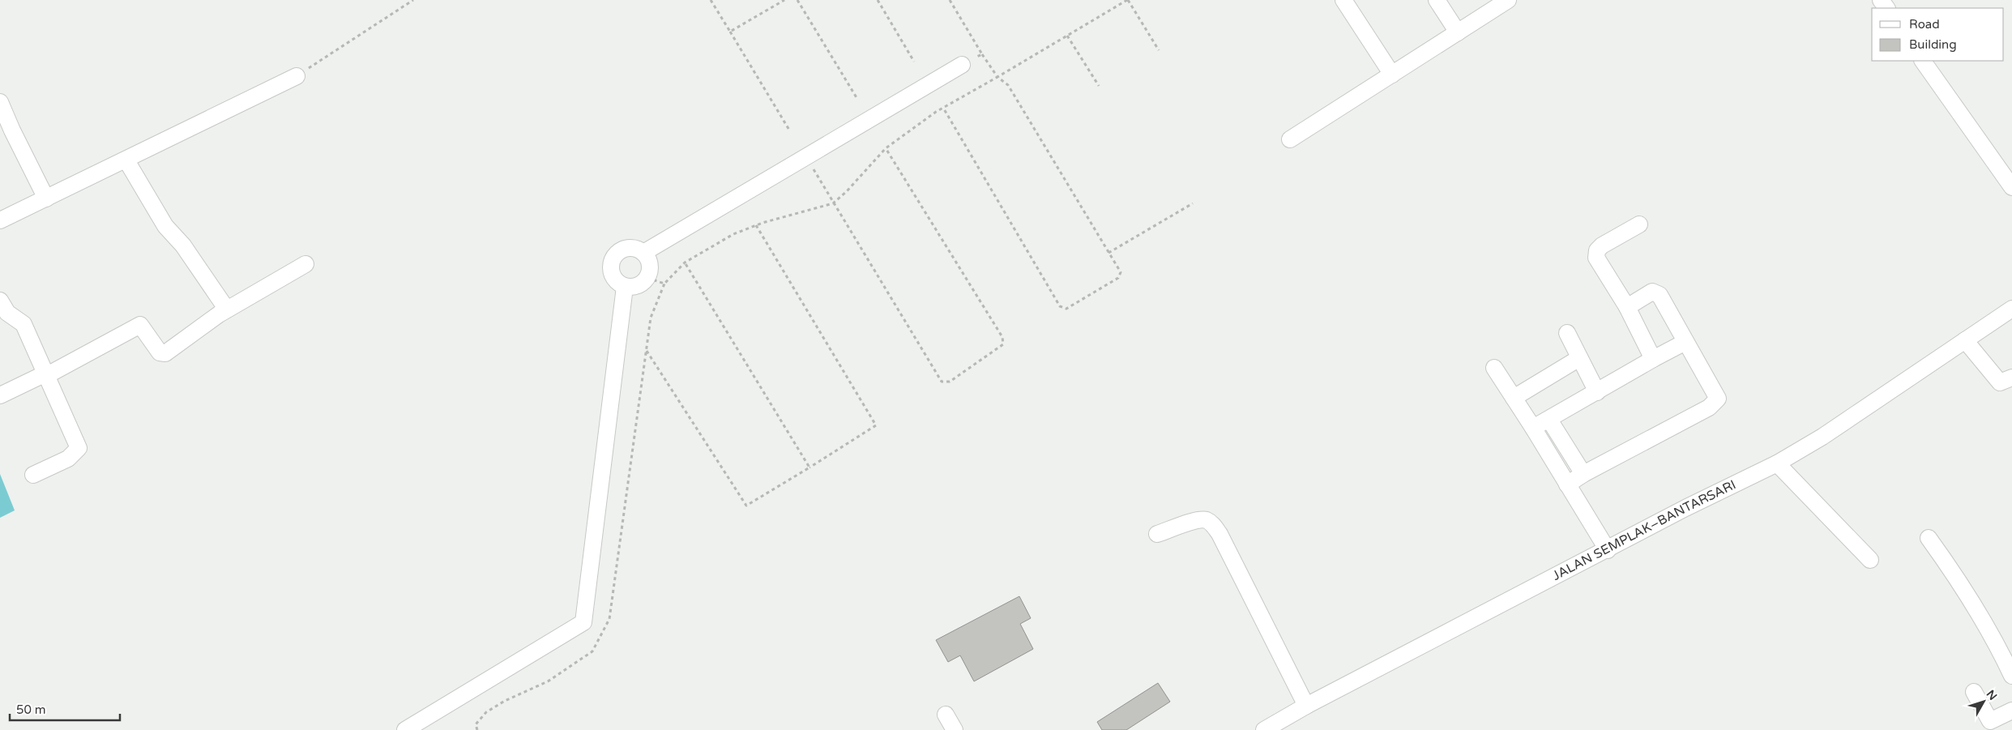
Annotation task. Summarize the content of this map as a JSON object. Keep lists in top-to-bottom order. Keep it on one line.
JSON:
{"streets":{"street":["JALAN SEMPLAK–BANTARSARI"]},"legend":["Road","Building"],"scale_bar":"50 m","north":"top right"}
